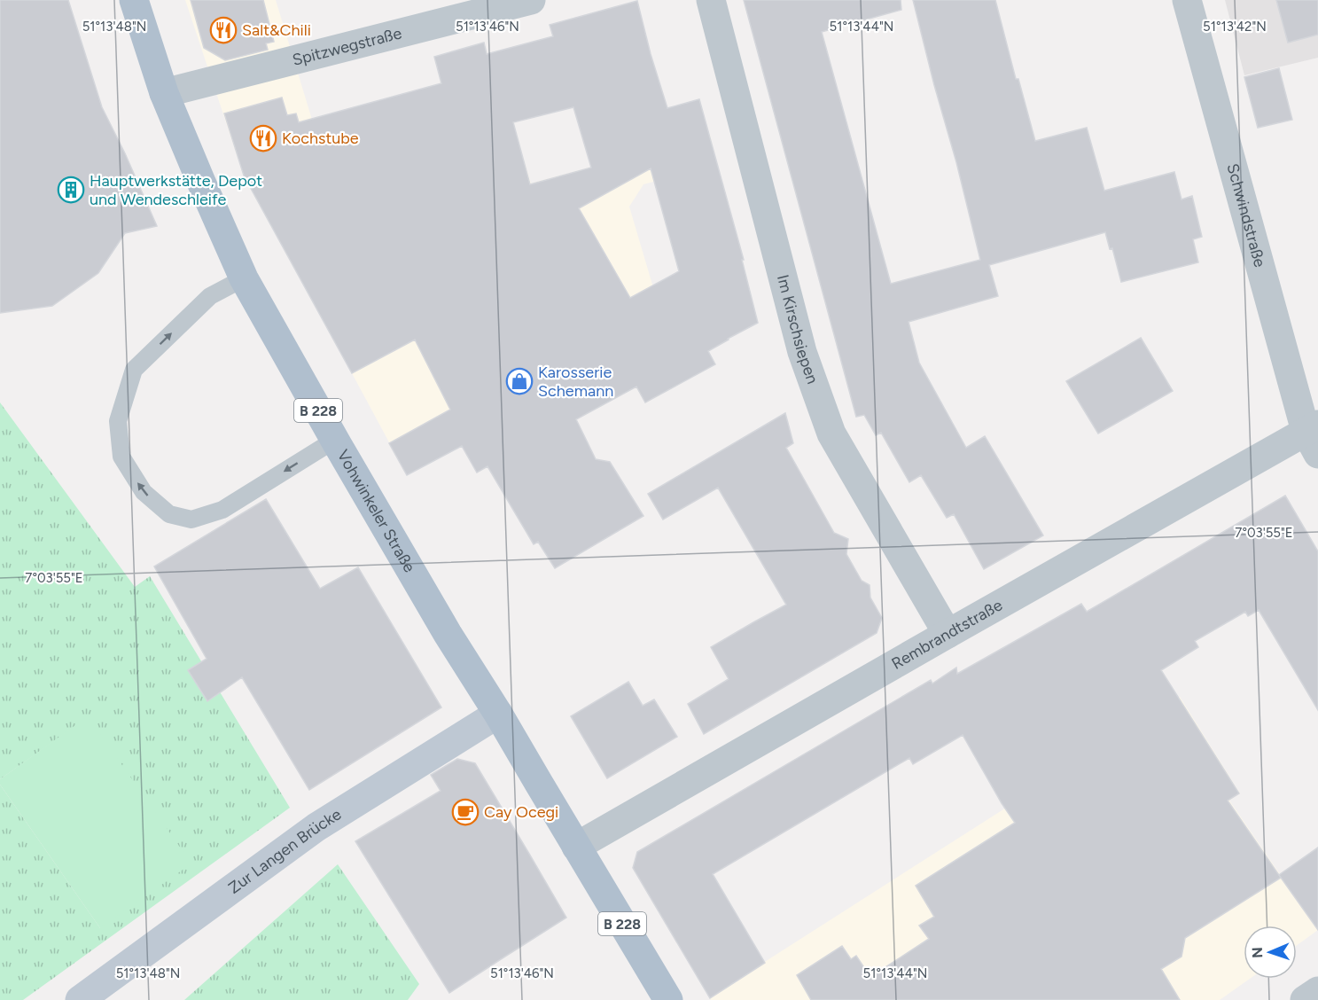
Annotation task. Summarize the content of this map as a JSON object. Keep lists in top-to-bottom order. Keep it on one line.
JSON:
{"streets":{"main road":["B 228","Vohwinkeler Straße","Zur Langen Brücke"],"street":["Spitzwegstraße","Schwindstraße","Im Kirschsiepen","Rembrandtstraße"]},"crossings":[["Spitzwegstraße","Vohwinkeler Straße"],["Schwindstraße","Rembrandtstraße"],["Im Kirschsiepen","Rembrandtstraße"],["Vohwinkeler Straße","Rembrandtstraße"],["Vohwinkeler Straße","Zur Langen Brücke"]],"places":{"restaurant":["Salt&Chili","Kochstube"],"building":["Hauptwerkstätte, Depot und Wendeschleife"],"shop":["Karosserie Schemann"],"cafe":["Cay Ocegi"]},"north":"left","coordinates":["51°13'48\"N","51°13'46\"N","51°13'44\"N","51°13'42\"N","7°03'55\"E"]}
